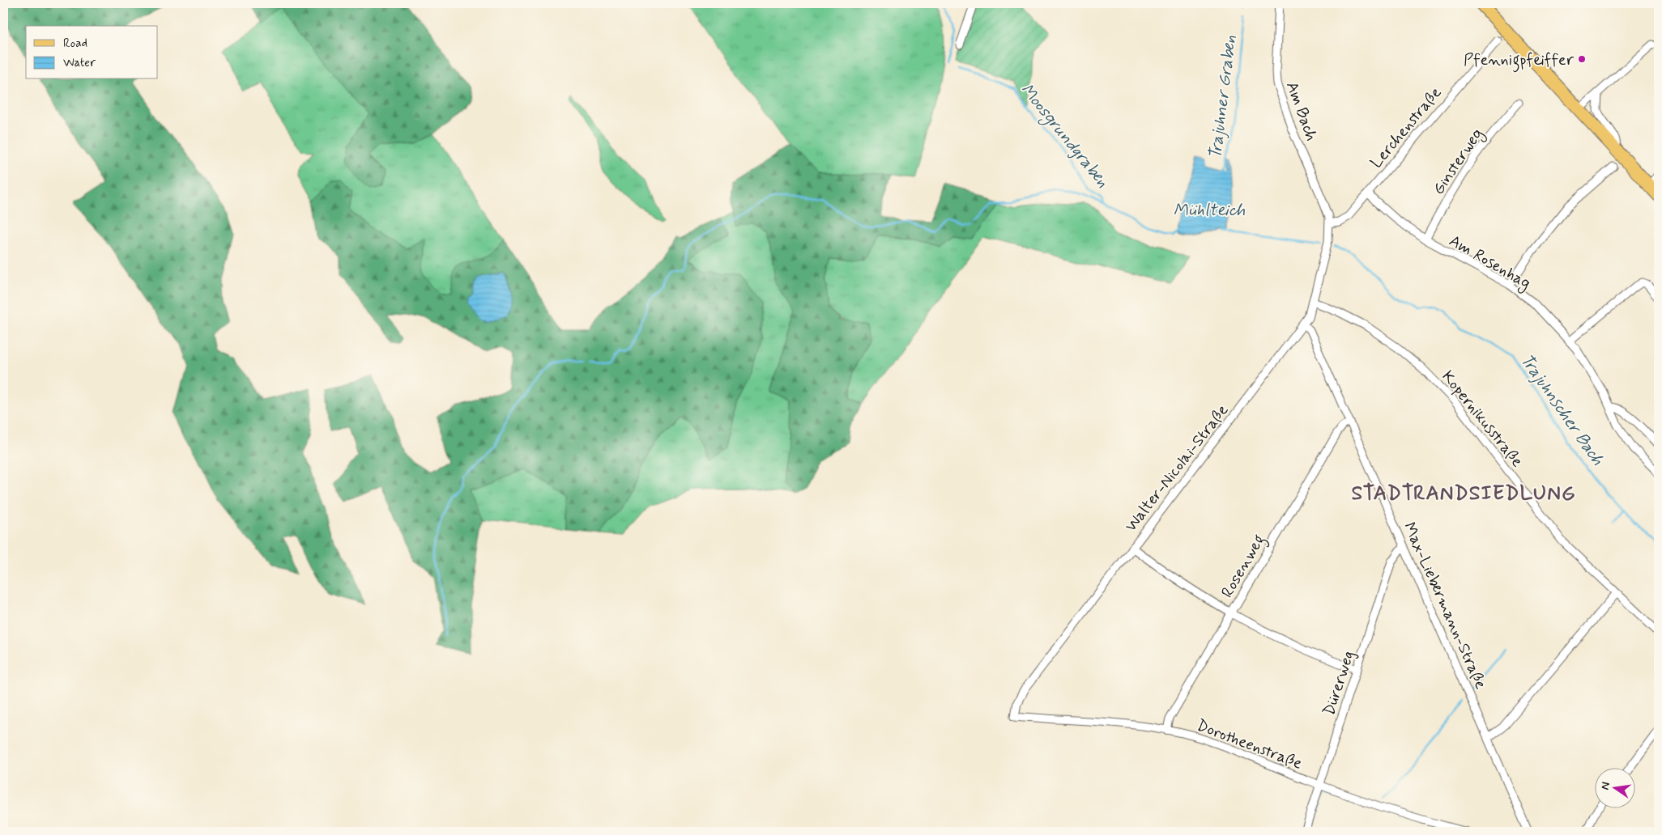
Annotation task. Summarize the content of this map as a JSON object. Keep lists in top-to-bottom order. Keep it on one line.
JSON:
{"streets":{"street":["Am Bach","Lerchenstraße","Ginsterweg","Am Rosenhag","Kopernikusstraße","Walter-Nicolai-Straße","Rosenweg","Max-Liebermann-Straße","Dürerweg","Dorotheenstraße"]},"crossings":[["Am Bach","Lerchenstraße"],["Am Bach","Walter-Nicolai-Straße"],["Lerchenstraße","Am Rosenhag"],["Lerchenstraße","Walter-Nicolai-Straße"],["Ginsterweg","Am Rosenhag"],["Kopernikusstraße","Walter-Nicolai-Straße"],["Walter-Nicolai-Straße","Max-Liebermann-Straße"],["Walter-Nicolai-Straße","Dorotheenstraße"],["Rosenweg","Max-Liebermann-Straße"],["Rosenweg","Dorotheenstraße"],["Max-Liebermann-Straße","Dürerweg"],["Dürerweg","Dorotheenstraße"]],"districts":["STADTRANDSIEDLUNG"],"water":["Trajuhner Graben","Moosgrundgraben","Mühlteich","Trajuhnscher Bach"],"places":["Pfennigpfeiffer"],"legend":["Road","Water"],"north":"left"}
